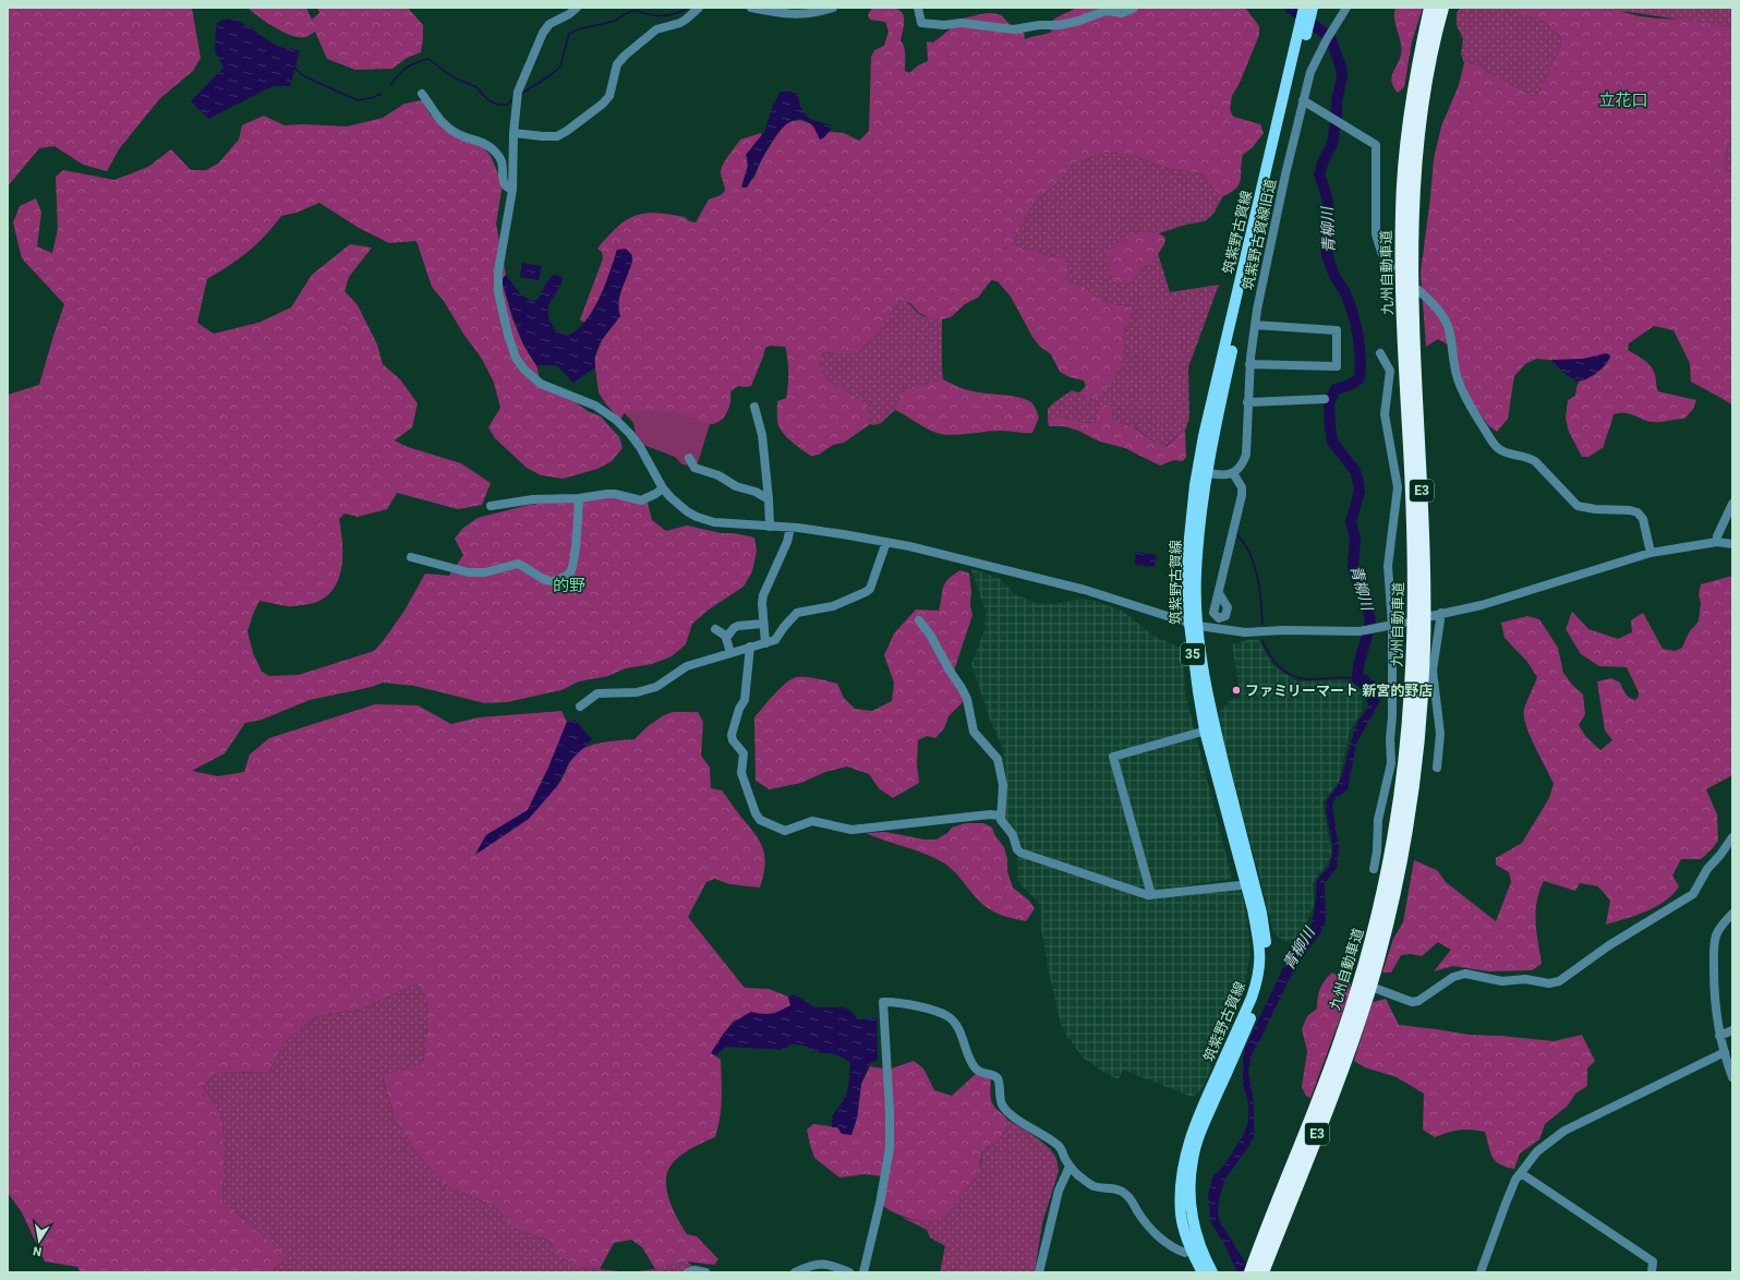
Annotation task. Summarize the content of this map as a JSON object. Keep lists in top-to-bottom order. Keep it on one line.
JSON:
{"streets":{"highway":["九州自動車道","E3"],"main road":["筑紫野古賀線","35"],"street":["筑紫野古賀線旧道"]},"districts":["立花口","的野"],"water":["青柳川"],"places":["ファミリーマート 新宮的野店"],"north":"bottom"}
